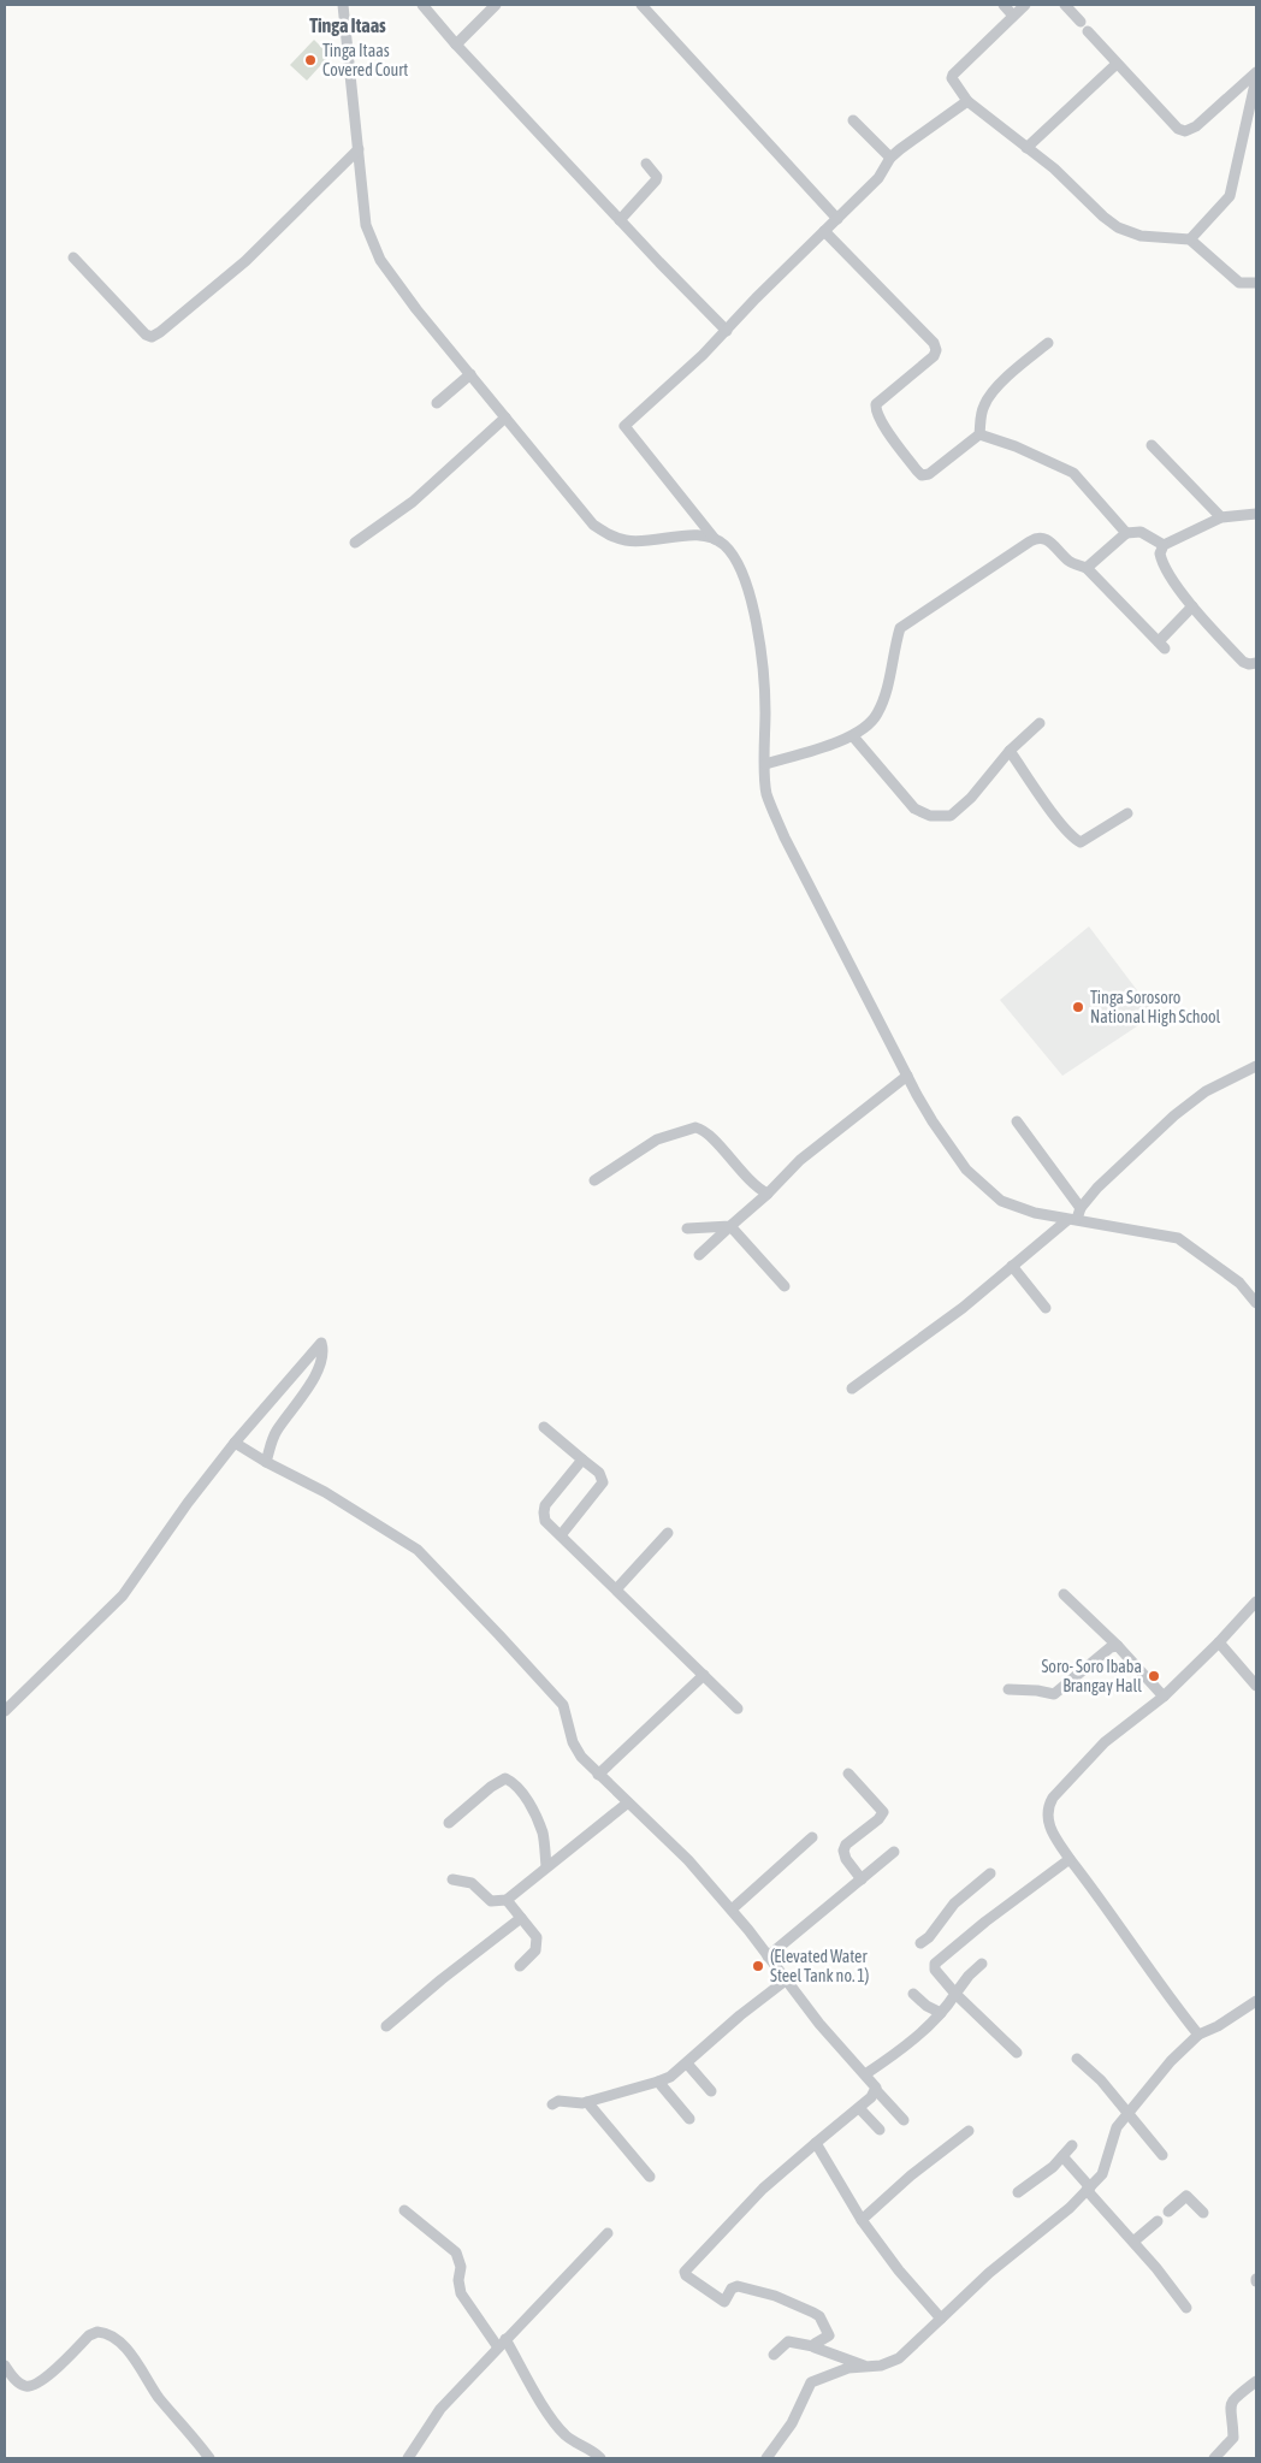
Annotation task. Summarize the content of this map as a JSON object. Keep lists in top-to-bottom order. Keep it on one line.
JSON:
{"districts":["Tinga Itaas"],"places":["Tinga Itaas Covered Court","Tinga Sorosoro National High School","Soro- Soro Ibaba Brangay Hall","(Elevated Water Steel Tank no. 1)"]}
